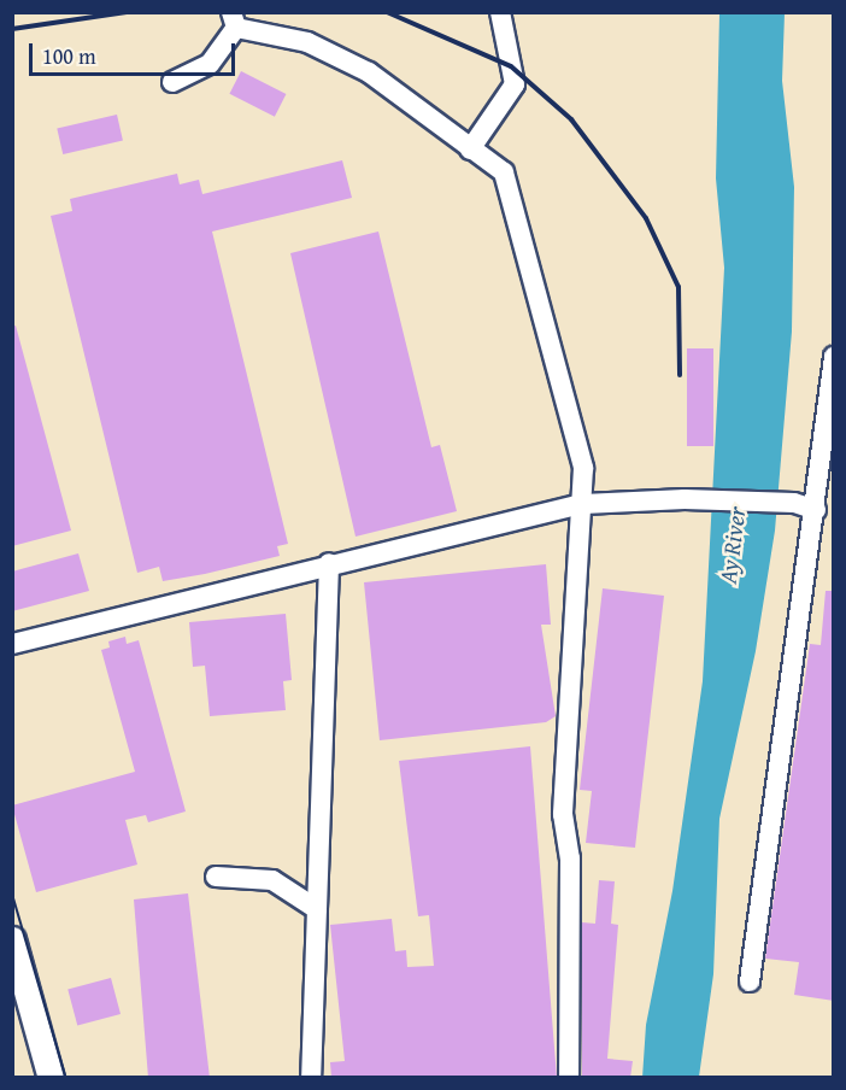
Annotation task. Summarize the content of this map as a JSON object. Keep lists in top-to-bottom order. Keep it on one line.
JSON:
{"water":["Ay River"],"scale_bar":"100 m"}
